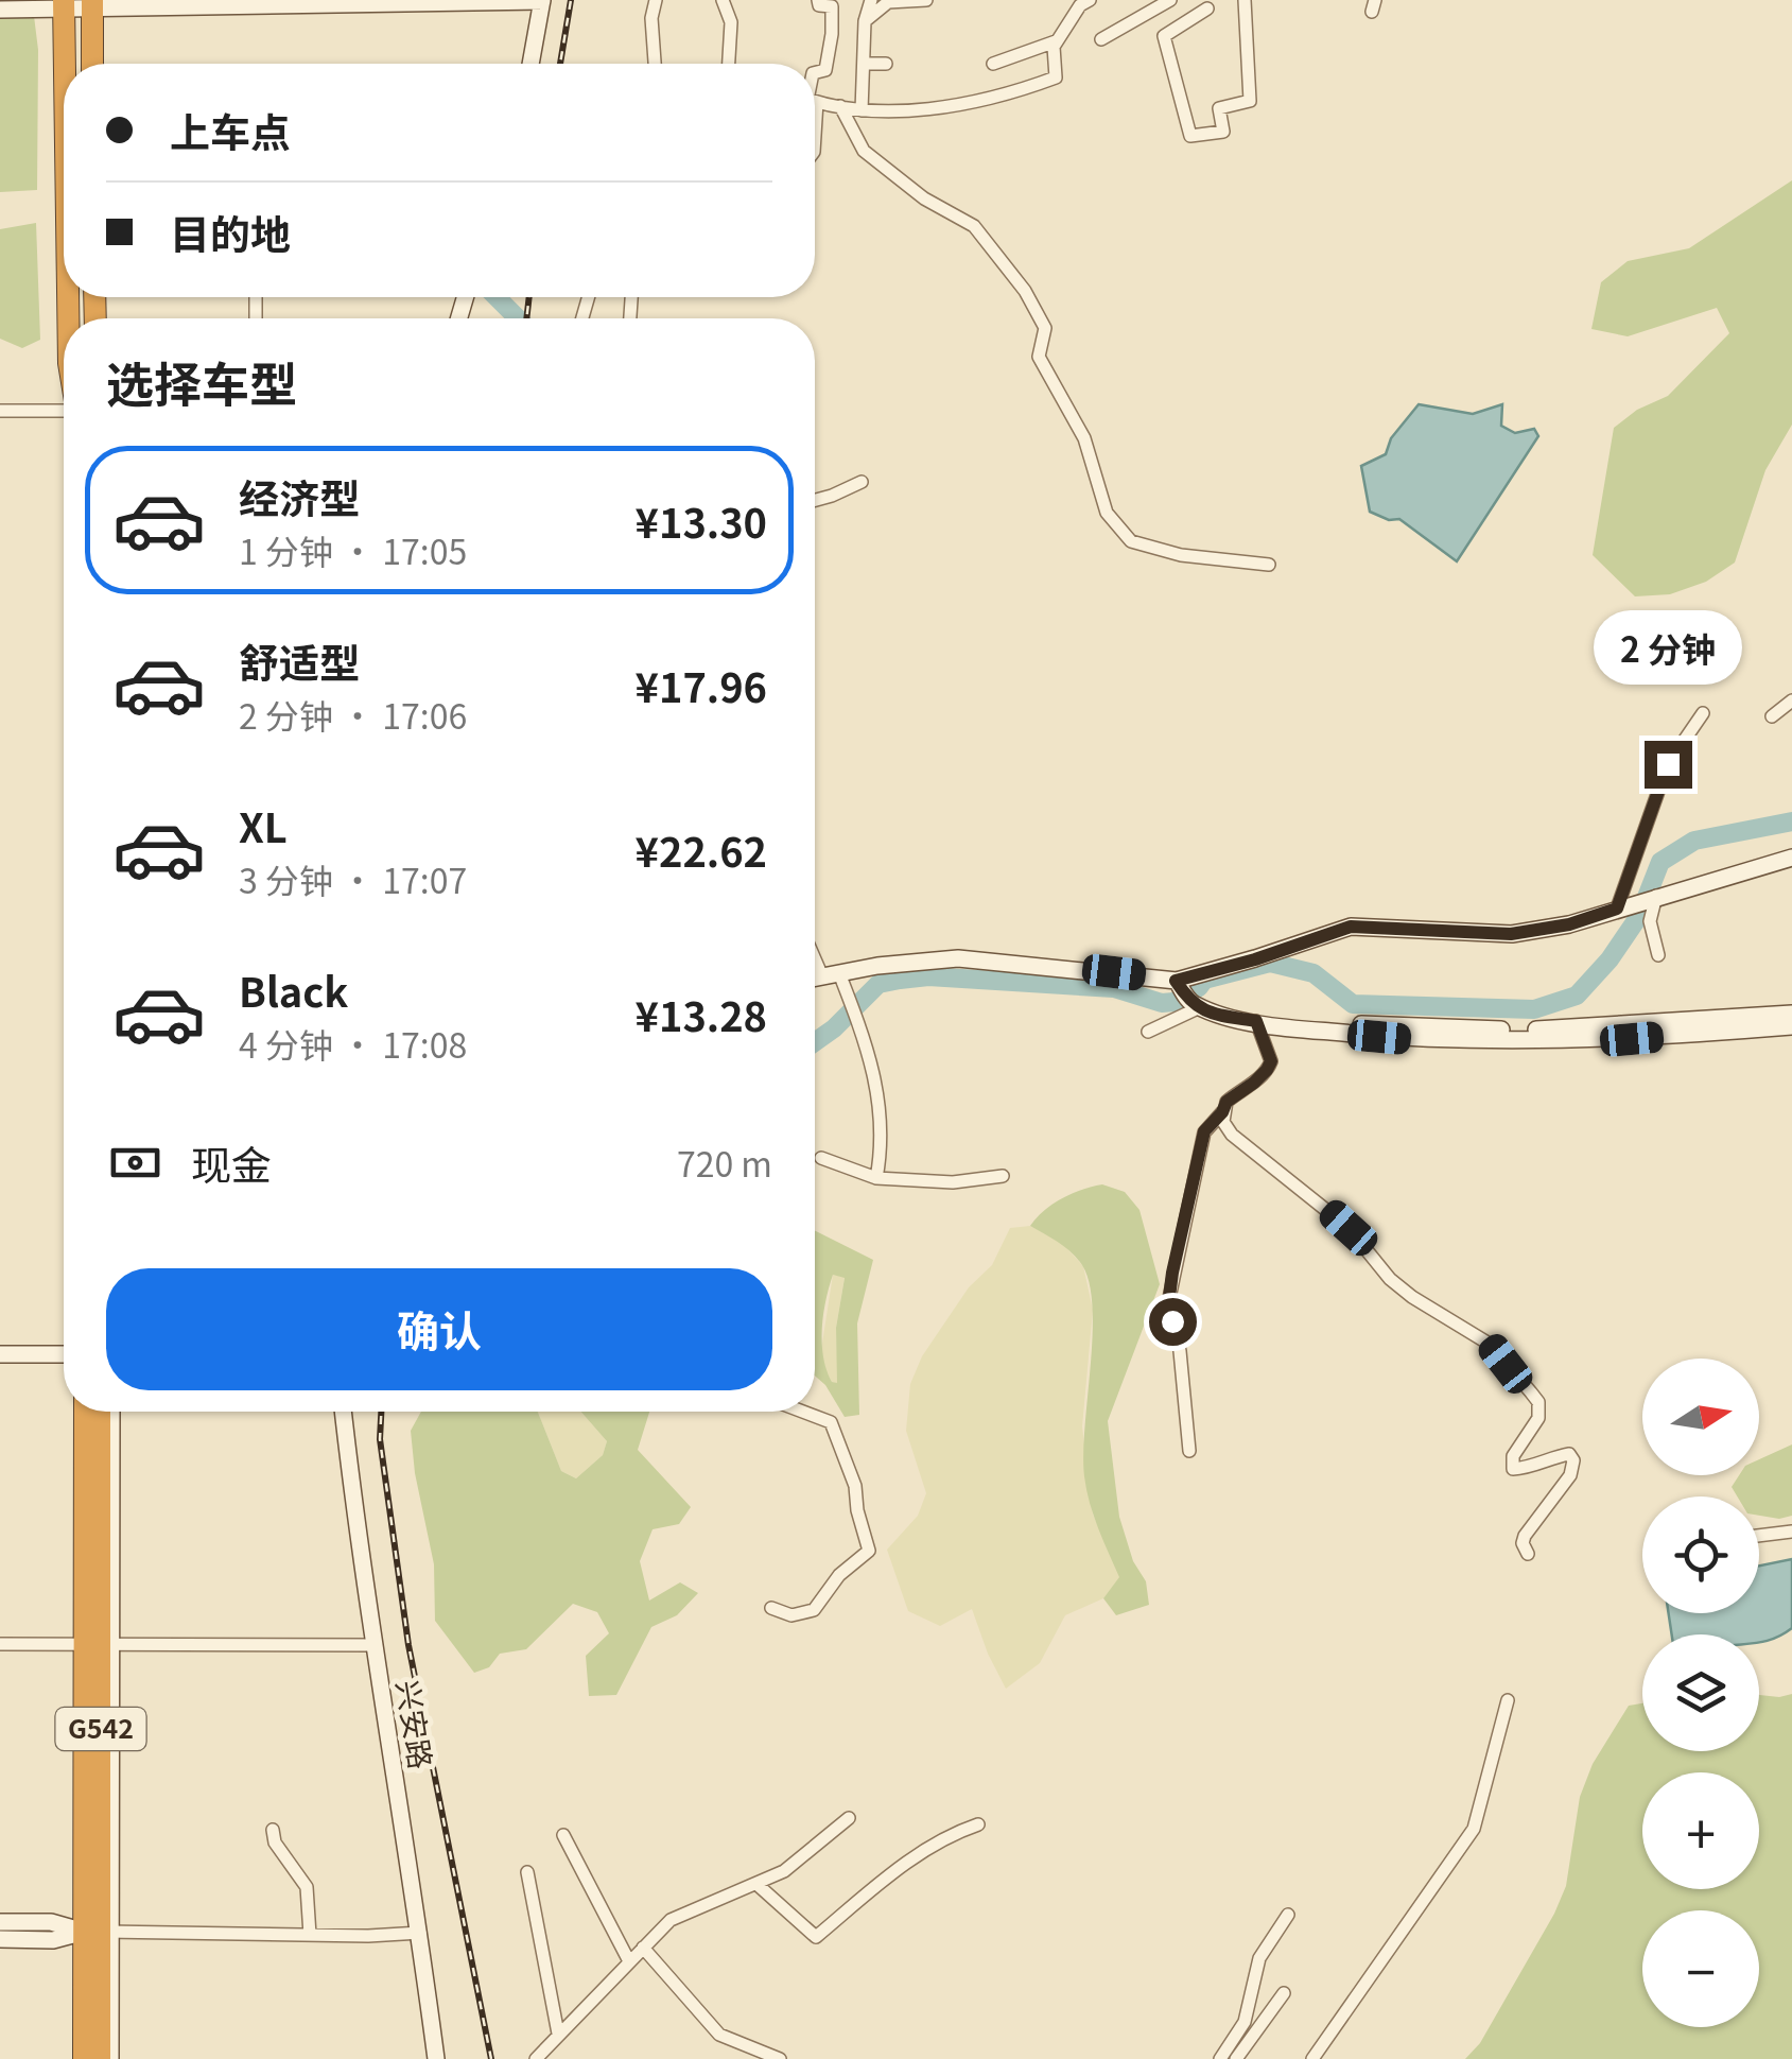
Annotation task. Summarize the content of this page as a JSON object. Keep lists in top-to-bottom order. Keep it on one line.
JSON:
{"streets":{"highway":["G542"],"street":["兴安路"]},"north":"right","page":{"banner":["上车点","目的地"],"heading":"选择车型","list":[{"name":"经济型","note":"1 分钟 · 17:05","value":"¥13.30"},{"name":"舒适型","note":"2 分钟 · 17:06","value":"¥17.96"},{"name":"XL","note":"3 分钟 · 17:07","value":"¥22.62"},{"name":"Black","note":"4 分钟 · 17:08","value":"¥13.28"}],"bubble":"2 分钟","pay":["现金","720 m"],"buttons":"确认","map_buttons":["+","−"]}}
